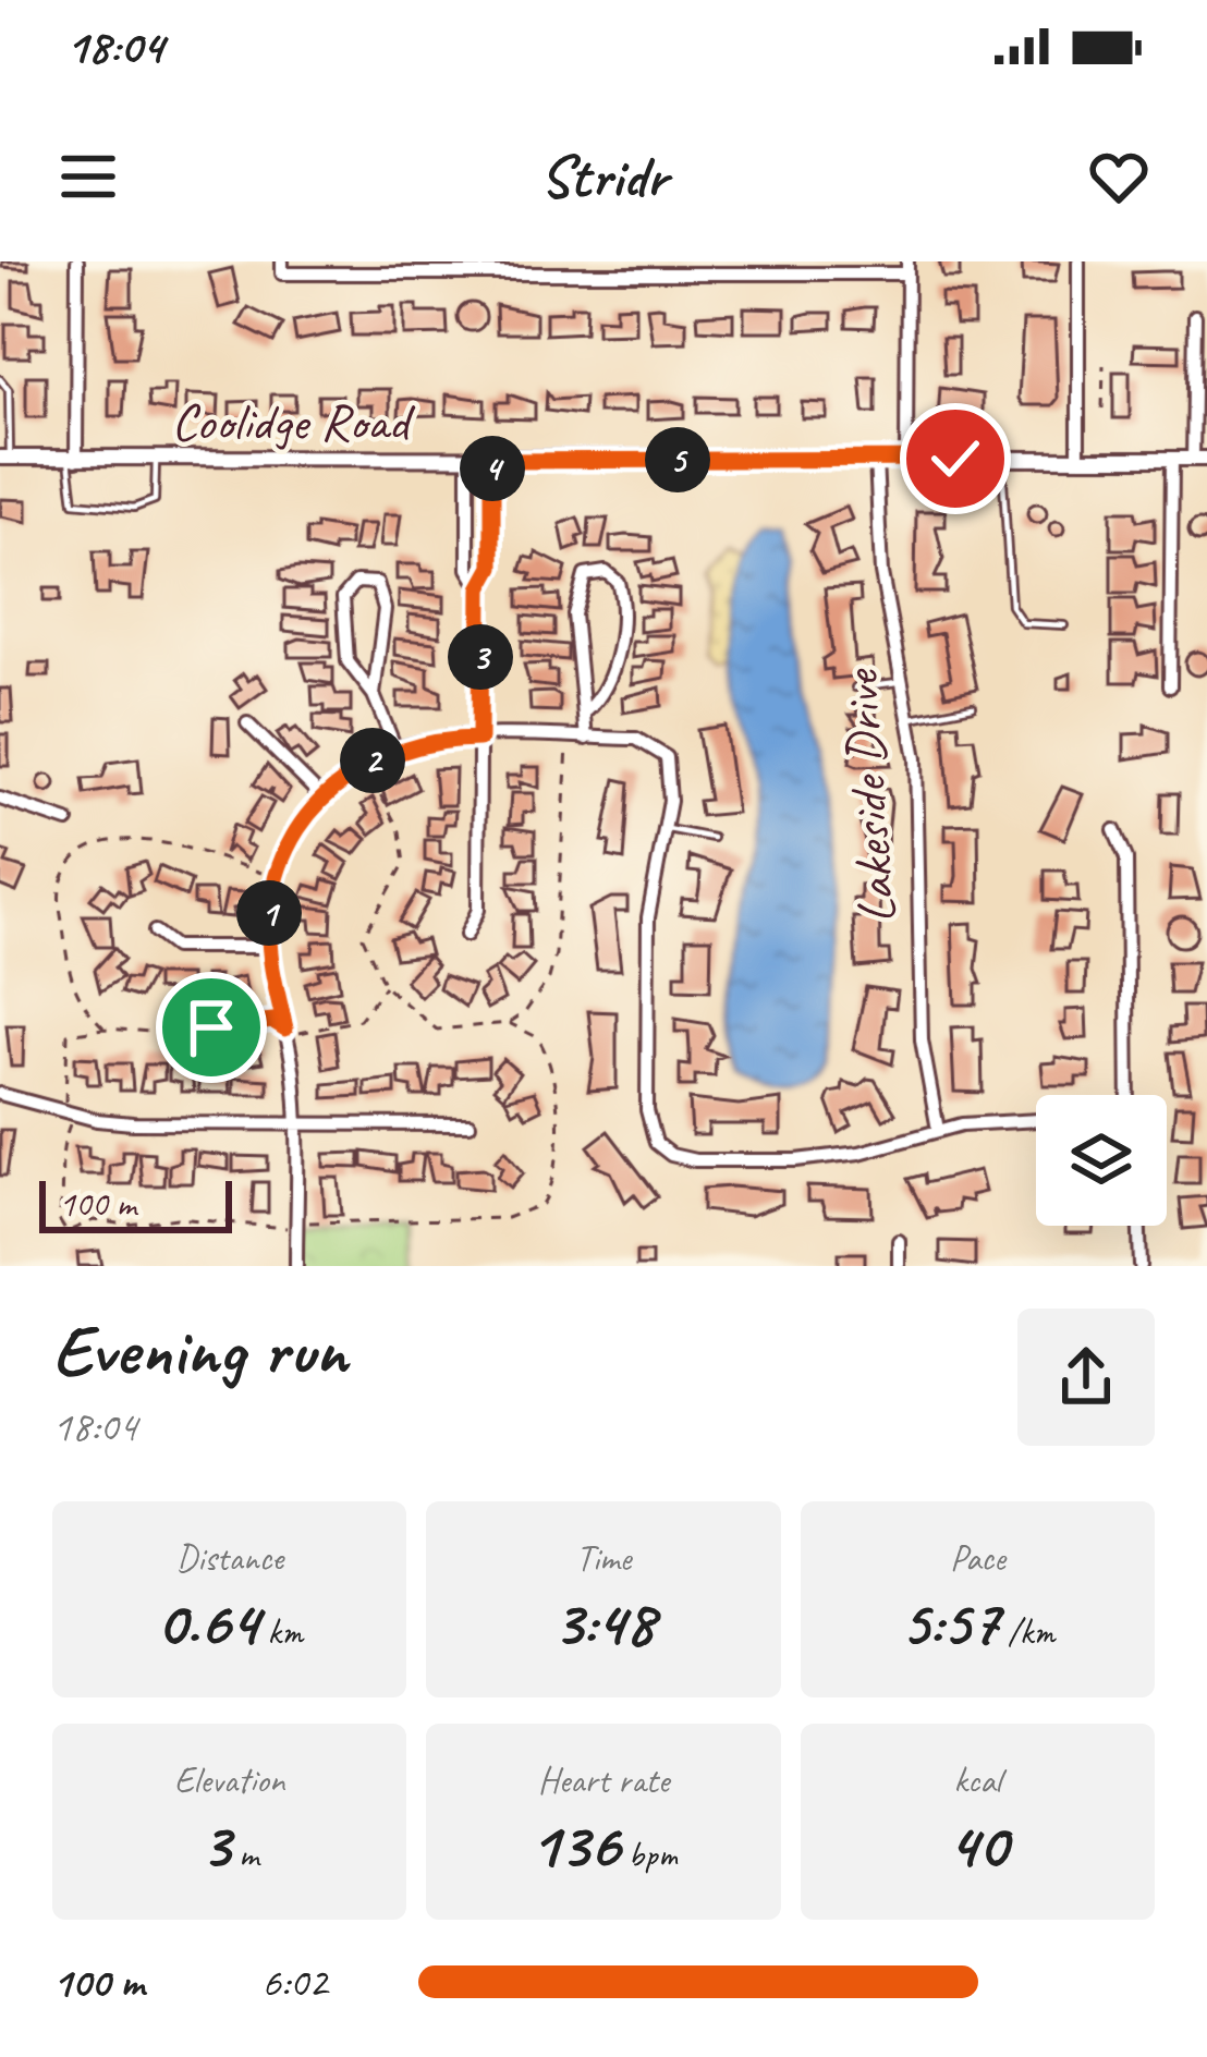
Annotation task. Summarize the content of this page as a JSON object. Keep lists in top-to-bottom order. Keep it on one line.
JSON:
{"streets":{"street":["Coolidge Road","Lakeside Drive"]},"crossings":[["Coolidge Road","Lakeside Drive"]],"scale_bar":"100 m","page":{"status":"18:04","header":"Stridr","pins":["5","4","3","2","1"],"scale":"100 m","heading":["Evening run","18:04"],"stats":[["Distance","0.64 km"],["Time","3:48"],["Pace","5:57 /km"],["Elevation","3 m"],["Heart rate","136 bpm"],["kcal","40"]],"list":[{"name":"100 m","note":"6:02"}]}}
